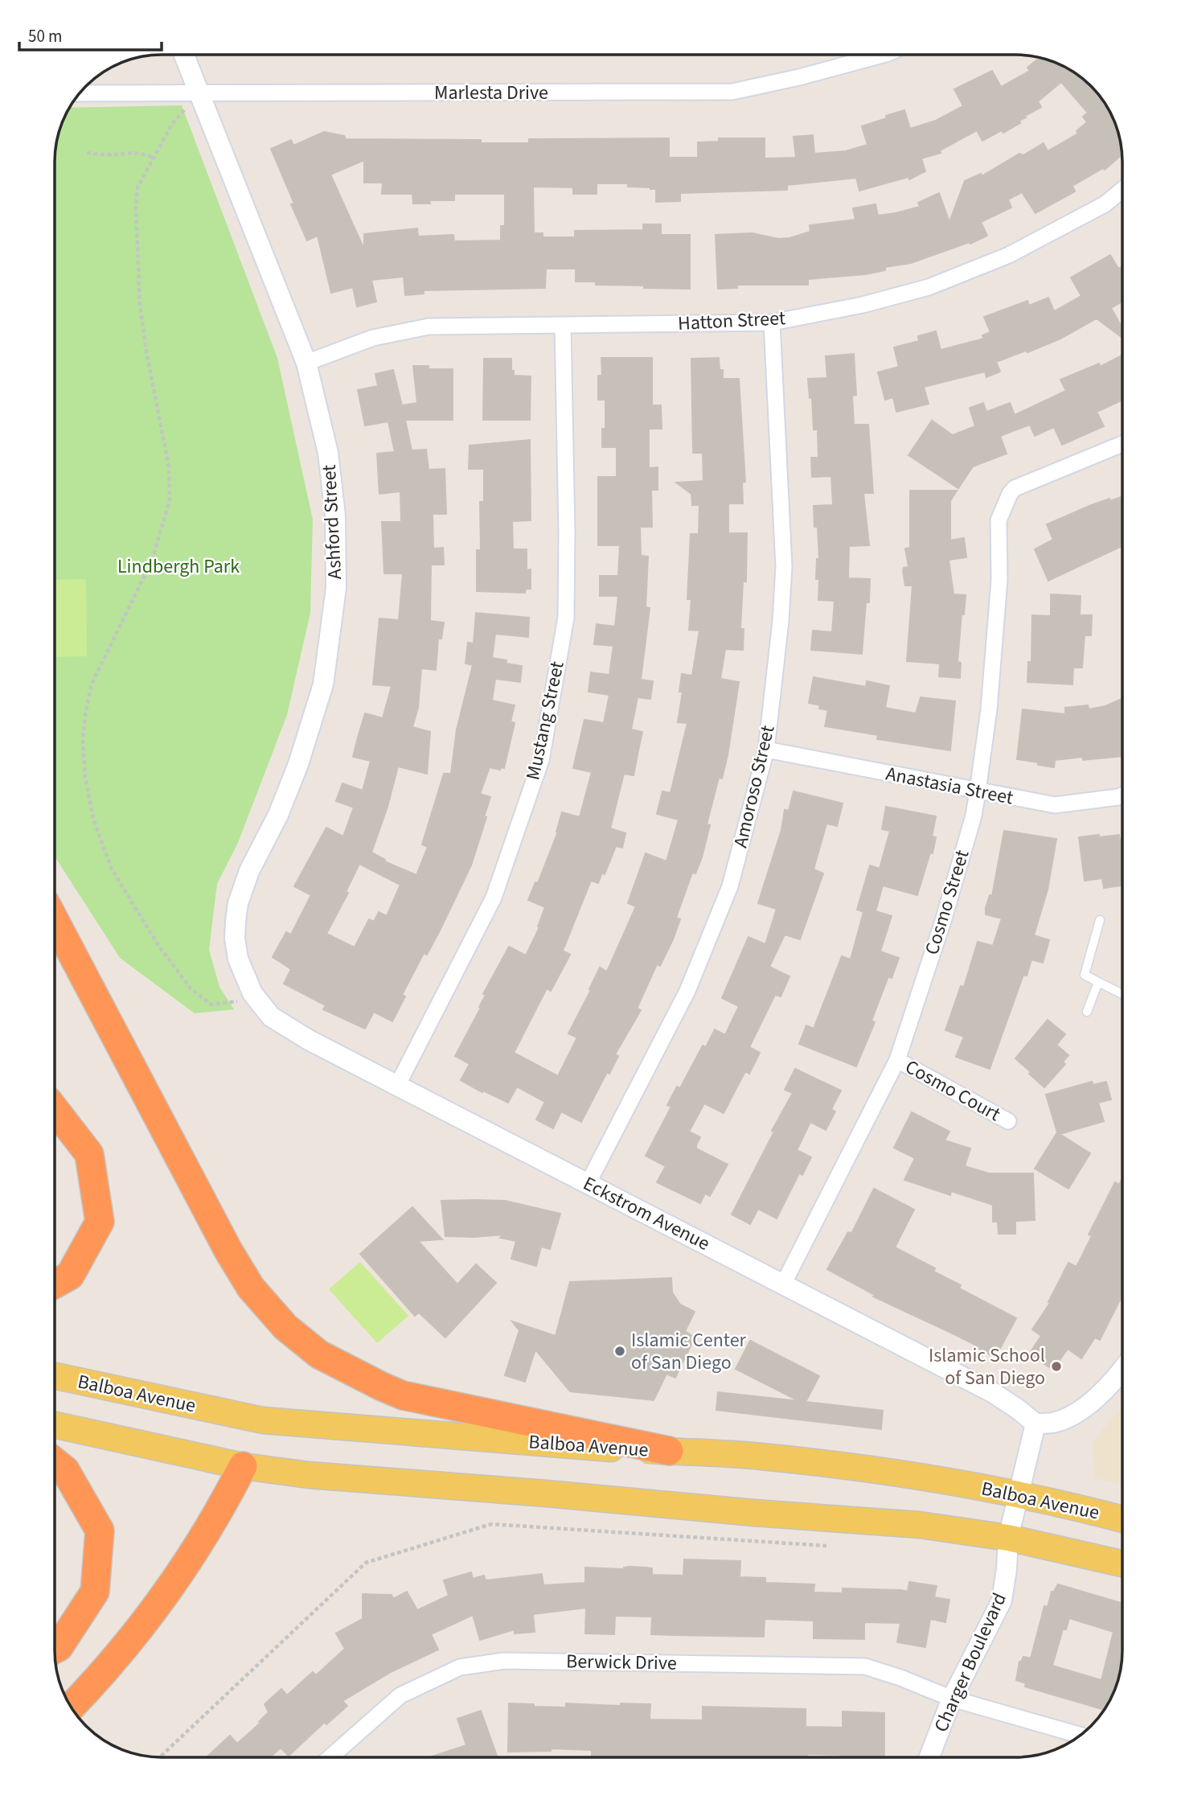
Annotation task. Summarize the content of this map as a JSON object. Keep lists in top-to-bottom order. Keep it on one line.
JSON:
{"streets":{"main road":["Balboa Avenue"],"street":["Marlesta Drive","Hatton Street","Ashford Street","Mustang Street","Anastasia Street","Amoroso Street","Cosmo Street","Cosmo Court","Eckstrom Avenue","Berwick Drive","Charger Boulevard"]},"crossings":[["Marlesta Drive","Ashford Street"],["Hatton Street","Ashford Street"],["Hatton Street","Mustang Street"],["Hatton Street","Amoroso Street"],["Ashford Street","Eckstrom Avenue"],["Mustang Street","Eckstrom Avenue"],["Anastasia Street","Amoroso Street"],["Anastasia Street","Cosmo Street"],["Amoroso Street","Eckstrom Avenue"],["Cosmo Street","Cosmo Court"],["Cosmo Street","Eckstrom Avenue"],["Eckstrom Avenue","Charger Boulevard"],["Balboa Avenue","Charger Boulevard"],["Berwick Drive","Charger Boulevard"]],"parks":["Lindbergh Park"],"places":["Islamic Center of San Diego","Islamic School of San Diego"],"scale_bar":"50 m"}
